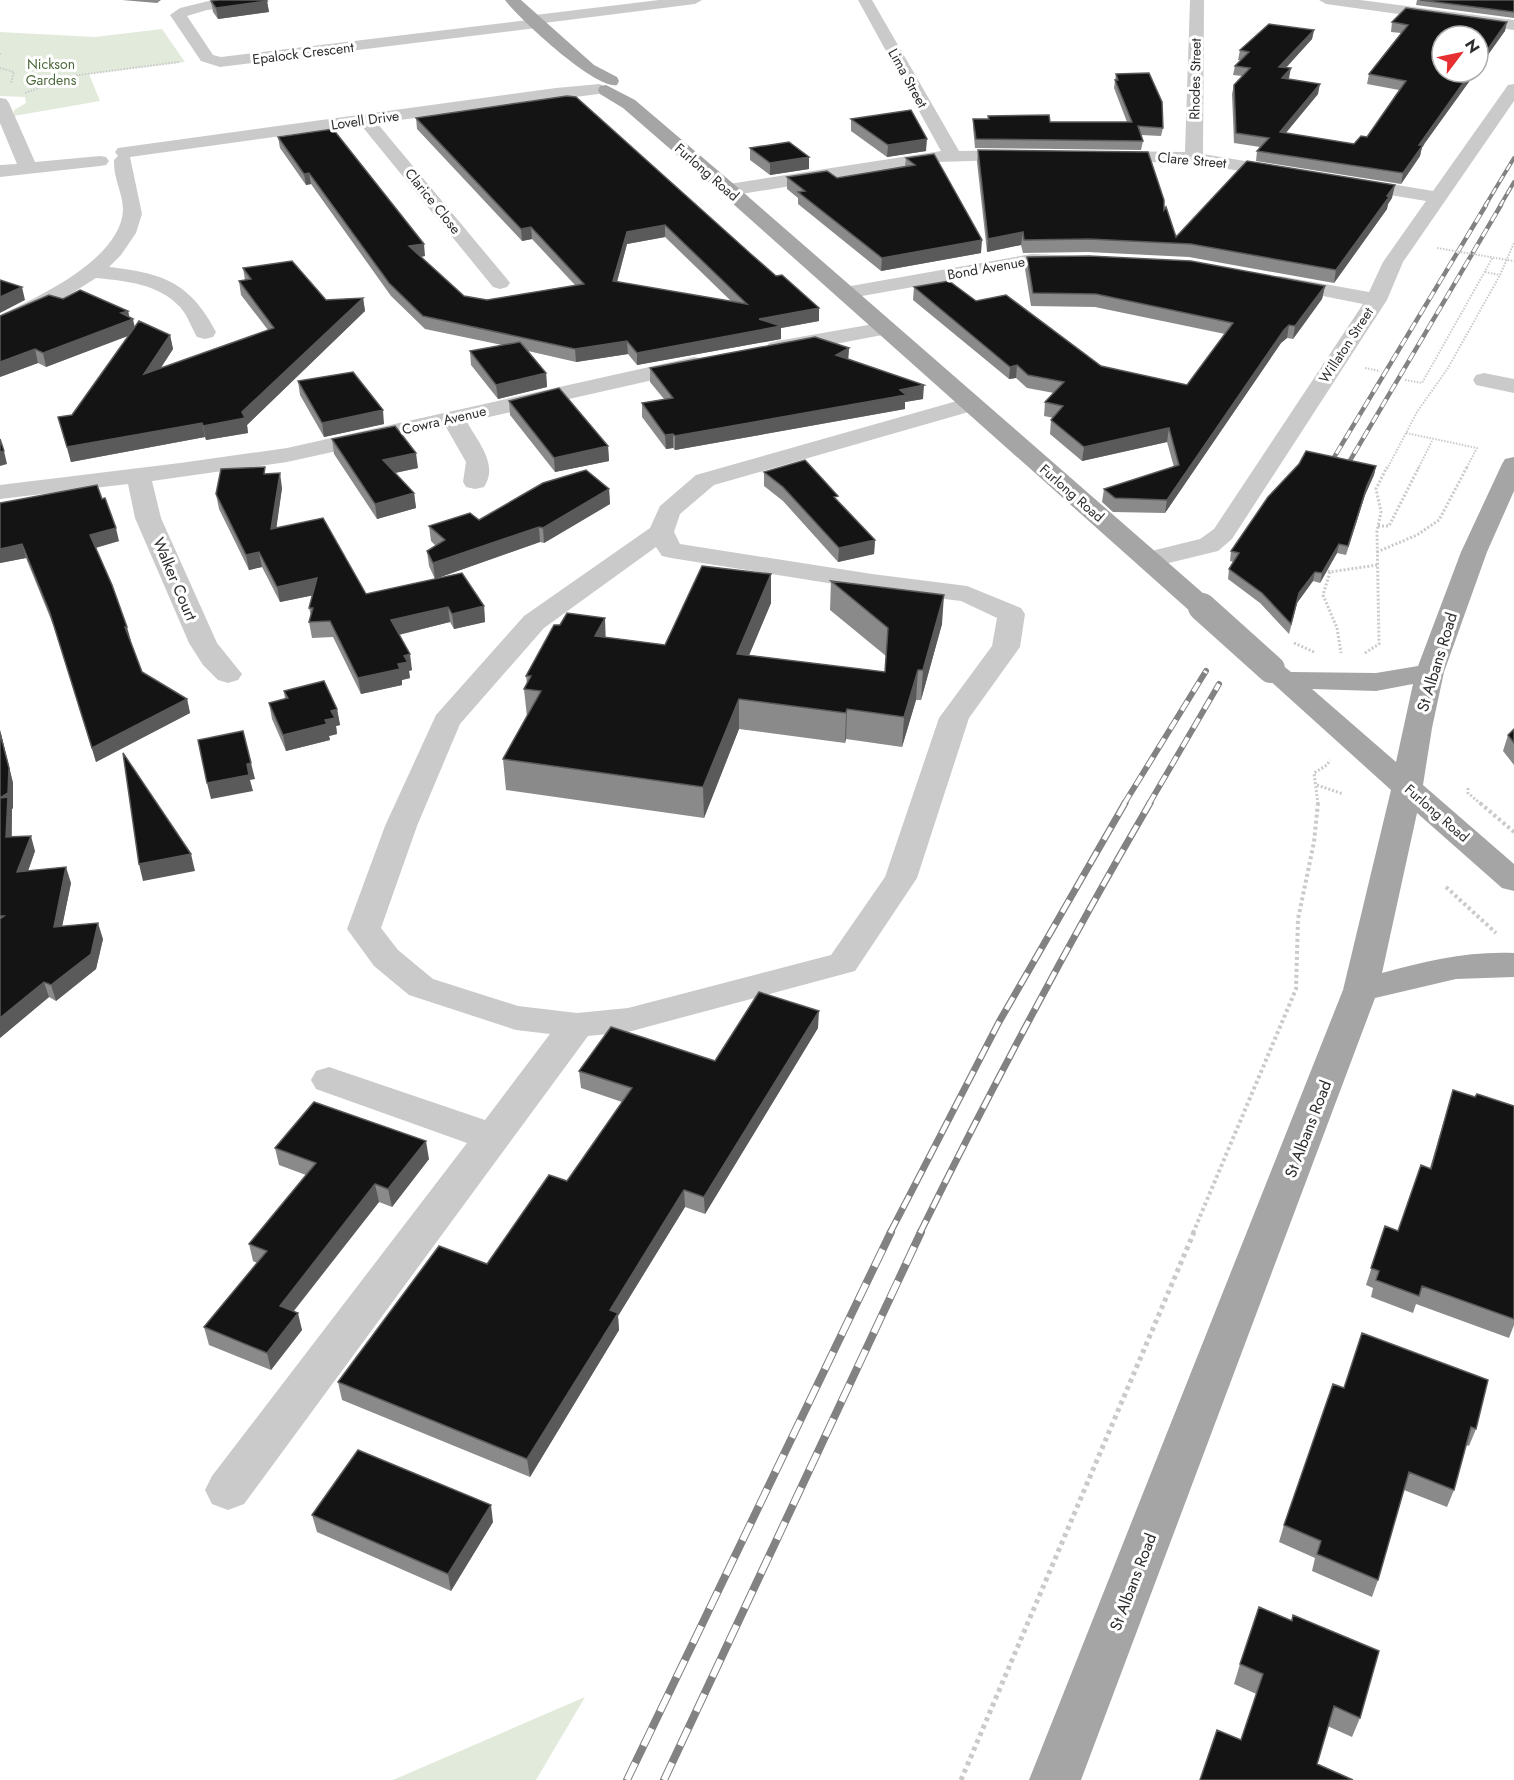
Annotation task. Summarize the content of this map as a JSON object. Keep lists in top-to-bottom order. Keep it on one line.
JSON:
{"streets":{"main road":["Furlong Road","St Albans Road"],"street":["Epalock Crescent","Lima Street","Rhodes Street","Lovell Drive","Clare Street","Clarice Close","Bond Avenue","Willaton Street","Cowra Avenue","Walker Court"]},"crossings":[["Epalock Crescent","Furlong Road"],["Rhodes Street","Clare Street"],["Lovell Drive","Furlong Road"],["Lovell Drive","Clarice Close"],["Furlong Road","Bond Avenue"],["Furlong Road","Willaton Street"],["Furlong Road","St Albans Road"],["Cowra Avenue","Walker Court"]],"parks":["Nickson Gardens"],"north":"top right"}
